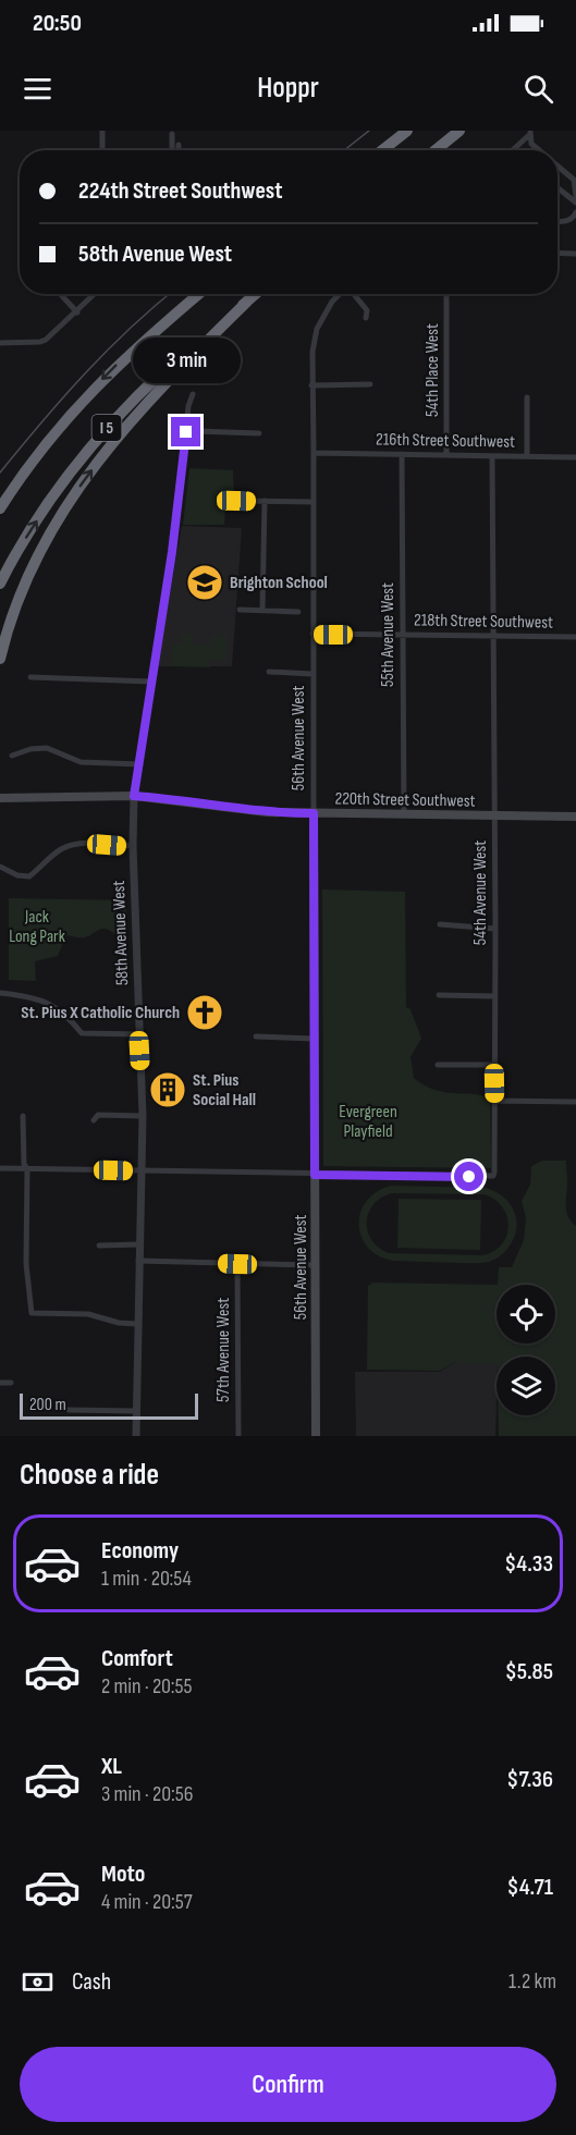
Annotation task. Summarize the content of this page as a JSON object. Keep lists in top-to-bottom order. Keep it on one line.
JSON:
{"streets":{"highway":["I 5"],"main road":["56th Avenue West","220th Street Southwest"],"street":["54th Place West","216th Street Southwest","218th Street Southwest","55th Avenue West","54th Avenue West","58th Avenue West","57th Avenue West"]},"crossings":[["54th Place West","216th Street Southwest"],["216th Street Southwest","55th Avenue West"],["216th Street Southwest","56th Avenue West"],["216th Street Southwest","54th Avenue West"],["218th Street Southwest","55th Avenue West"],["218th Street Southwest","56th Avenue West"],["218th Street Southwest","54th Avenue West"],["55th Avenue West","220th Street Southwest"],["56th Avenue West","220th Street Southwest"],["56th Avenue West","54th Avenue West"],["220th Street Southwest","54th Avenue West"],["220th Street Southwest","58th Avenue West"]],"parks":["Jack Long Park","Evergreen Playfield"],"places":{"school or university":["Brighton School"],"church":["St. Pius X Catholic Church"],"building":["St. Pius Social Hall"]},"scale_bar":"200 m","page":{"status":"20:50","header":"Hoppr","banner":["224th Street Southwest","58th Avenue West"],"bubble":"3 min","scale":"200 m","heading":"Choose a ride","list":[{"name":"Economy","note":"1 min · 20:54","value":"$4.33"},{"name":"Comfort","note":"2 min · 20:55","value":"$5.85"},{"name":"XL","note":"3 min · 20:56","value":"$7.36"},{"name":"Moto","note":"4 min · 20:57","value":"$4.71"}],"pay":["Cash","1.2 km"],"buttons":"Confirm"}}
